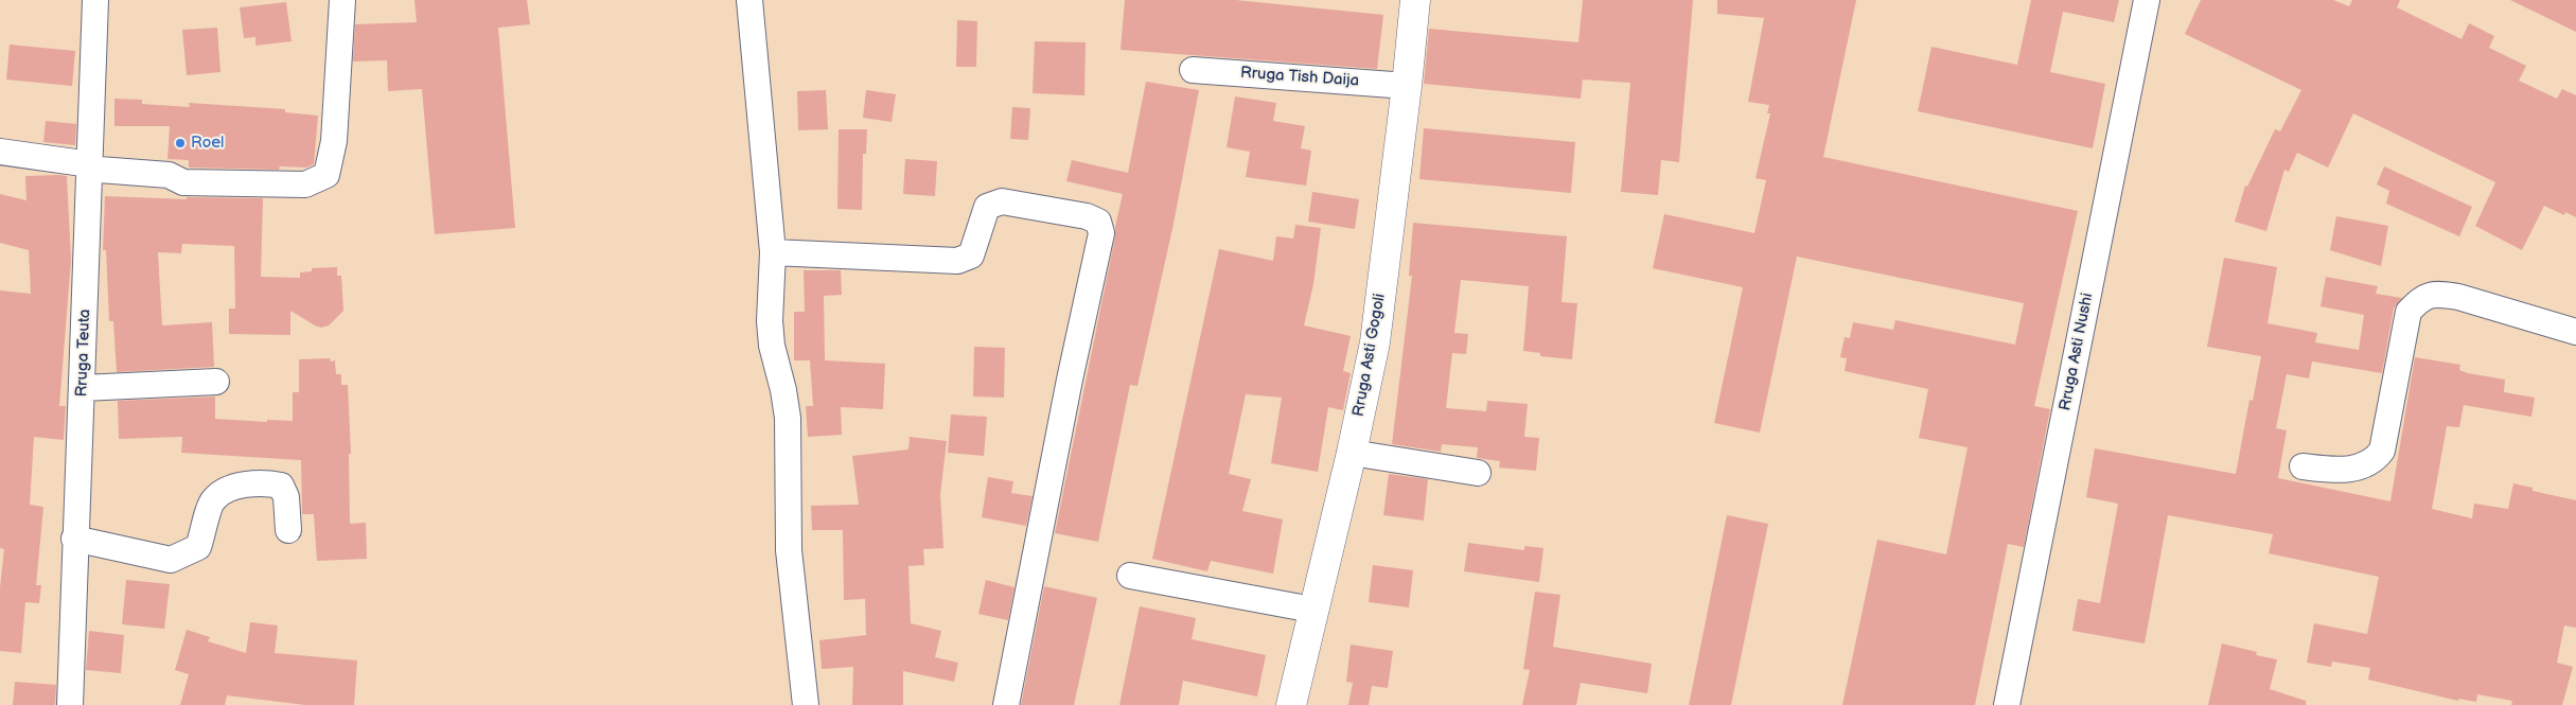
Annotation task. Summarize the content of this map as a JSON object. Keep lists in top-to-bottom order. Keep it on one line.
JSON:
{"streets":{"street":["Rruga Tish Daija","Rruga Asti Nushi","Rruga Teuta","Rruga Asti Gogoli"]},"crossings":[["Rruga Tish Daija","Rruga Asti Gogoli"]],"places":["Roel"]}
